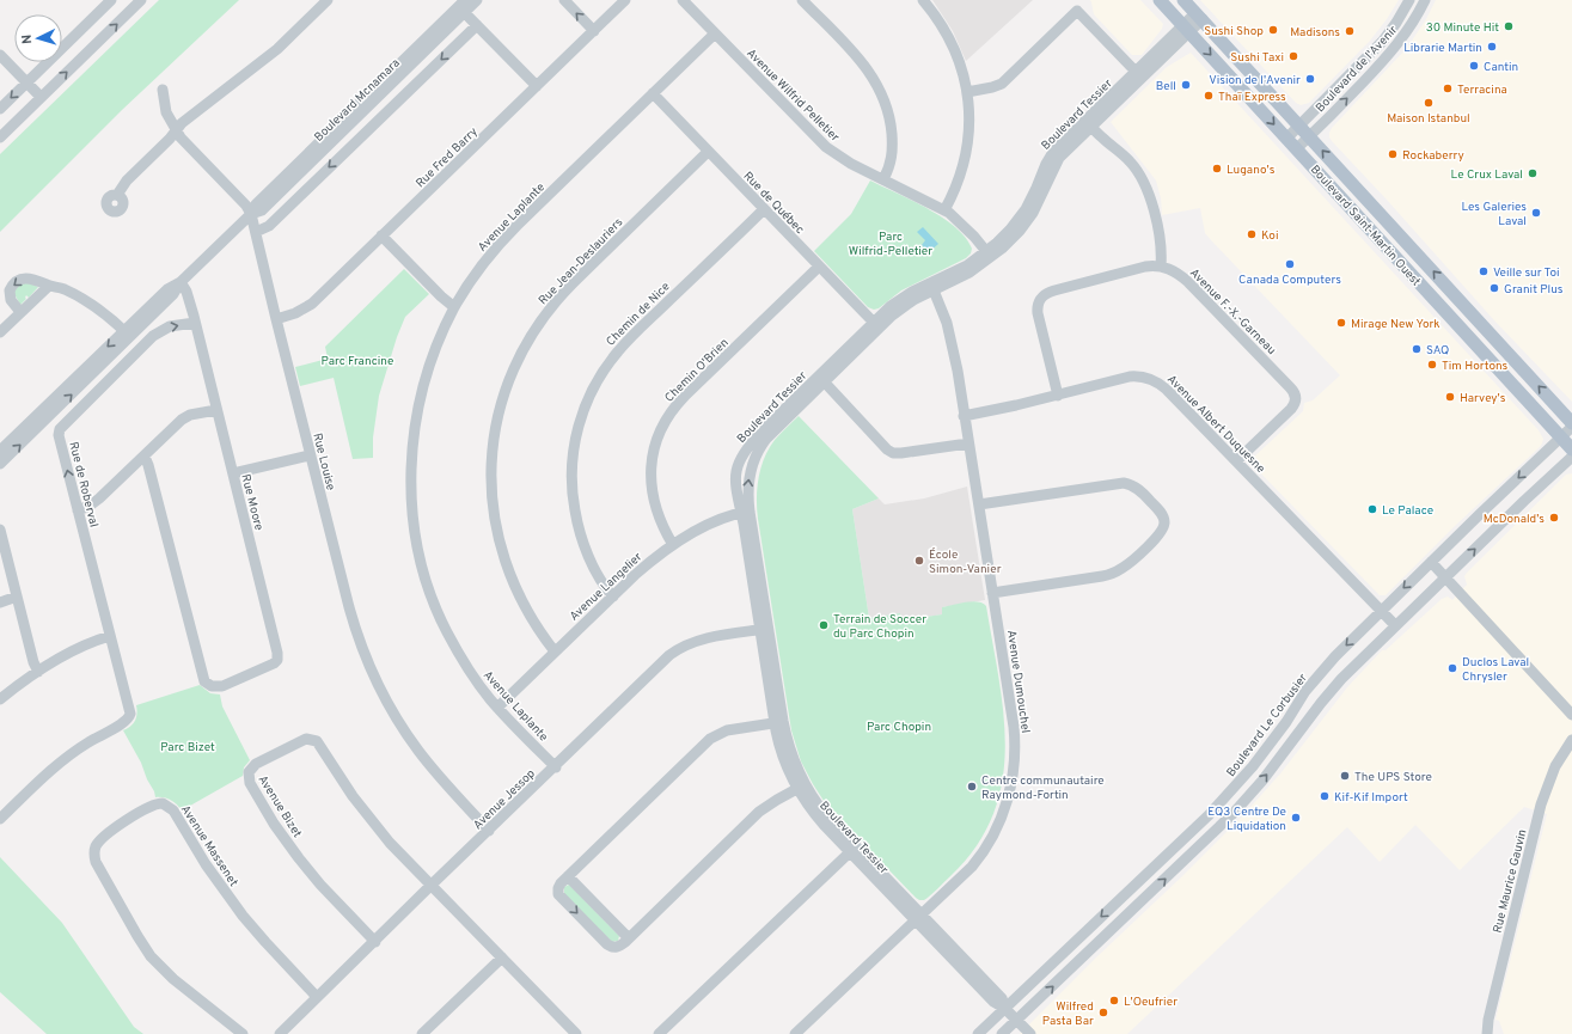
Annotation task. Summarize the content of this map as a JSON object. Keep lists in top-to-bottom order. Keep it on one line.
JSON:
{"streets":{"main road":["Boulevard Saint-Martin Ouest"],"street":["Boulevard de l'Avenir","Avenue Wilfrid Pelletier","Boulevard Mcnamara","Boulevard Tessier","Rue Fred Barry","Rue de Québec","Avenue Laplante","Rue Jean-Deslauriers","Avenue F.-X.-Garneau","Chemin de Nice","Chemin O'Brien","Avenue Albert Duquesne","Rue Louise","Rue de Roberval","Rue Moore","Avenue Langelier","Avenue Dumouchel","Boulevard Le Corbusier","Avenue Jessop","Avenue Bizet","Avenue Massenet","Rue Maurice Gauvin"]},"crossings":[["Boulevard de l'Avenir","Boulevard Saint-Martin Ouest"],["Avenue Wilfrid Pelletier","Boulevard Tessier"],["Avenue Wilfrid Pelletier","Avenue Laplante"],["Boulevard Mcnamara","Rue Louise"],["Boulevard Mcnamara","Rue Moore"],["Boulevard Tessier","Rue de Québec"],["Boulevard Tessier","Boulevard Saint-Martin Ouest"],["Boulevard Tessier","Avenue Langelier"],["Boulevard Tessier","Avenue Dumouchel"],["Boulevard Tessier","Boulevard Le Corbusier"],["Boulevard Tessier","Avenue Jessop"],["Rue Fred Barry","Rue Louise"],["Rue de Québec","Avenue Laplante"],["Rue de Québec","Rue Jean-Deslauriers"],["Rue de Québec","Chemin de Nice"],["Rue de Québec","Chemin O'Brien"],["Avenue Laplante","Avenue Langelier"],["Avenue Laplante","Avenue Jessop"],["Boulevard Saint-Martin Ouest","Boulevard Le Corbusier"],["Rue Jean-Deslauriers","Avenue Langelier"],["Avenue F.-X.-Garneau","Avenue Albert Duquesne"],["Chemin de Nice","Avenue Langelier"],["Chemin O'Brien","Avenue Langelier"],["Avenue Albert Duquesne","Avenue Dumouchel"],["Avenue Albert Duquesne","Boulevard Le Corbusier"],["Rue Louise","Avenue Jessop"],["Rue de Roberval","Rue Moore"],["Avenue Jessop","Avenue Bizet"],["Avenue Jessop","Avenue Massenet"]],"parks":["Parc Wilfrid-Pelletier","Parc Francine","Parc Chopin","Parc Bizet"],"places":["30 Minute Hit","Sushi Shop","Madisons","Librarie Martin","Sushi Taxi","Cantin","Vision de l'Avenir","Bell","Terracina","Thaï Express","Maison Istanbul","Rockaberry","Lugano's","Le Crux Laval","Les Galeries Laval","Koi","Canada Computers","Veille sur Toi","Granit Plus","Mirage New York","SAQ","Tim Hortons","Harvey's","Le Palace","McDonald's","École Simon-Vanier","Terrain de Soccer du Parc Chopin","Duclos Laval Chrysler","The UPS Store","Centre communautaire Raymond-Fortin","Kif-Kif Import","EQ3 Centre De Liquidation","L'Oeufrier","Wilfred Pasta Bar"],"north":"left"}
